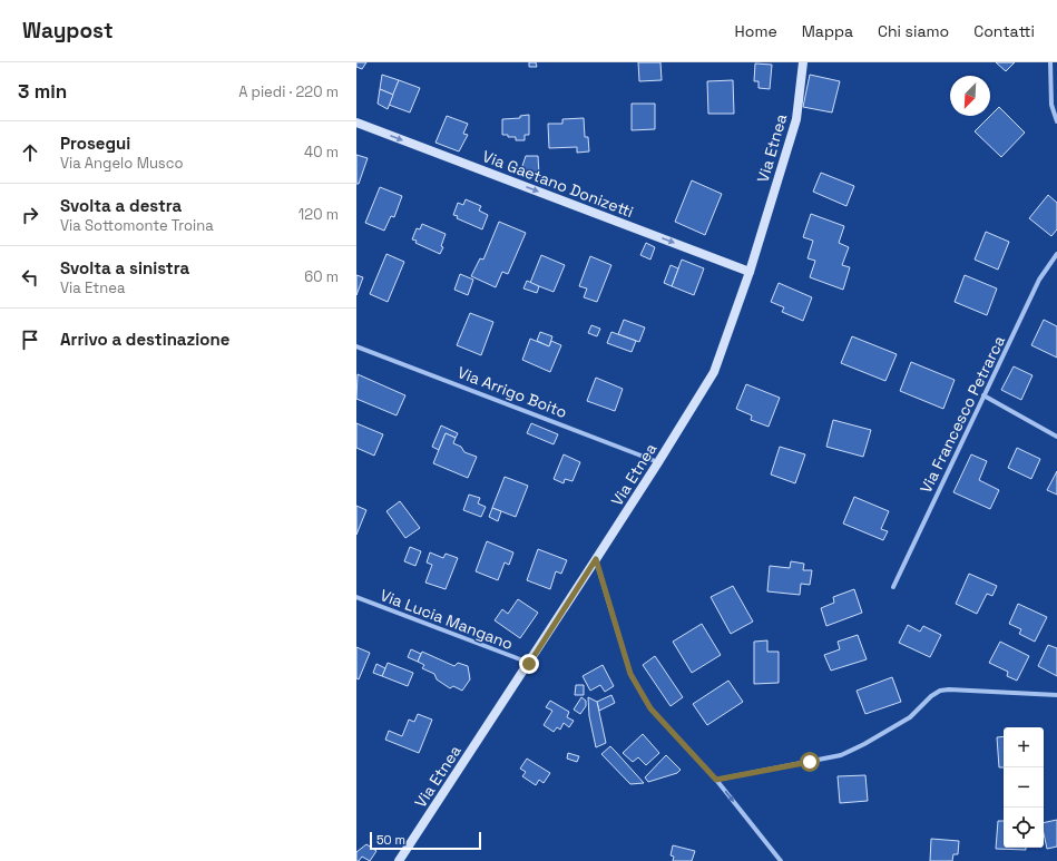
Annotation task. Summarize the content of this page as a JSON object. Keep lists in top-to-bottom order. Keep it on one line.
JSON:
{"streets":{"main road":["Via Etnea","Via Gaetano Donizetti"],"street":["Via Arrigo Boito","Via Francesco Petrarca","Via Lucia Mangano"]},"crossings":[["Via Etnea","Via Gaetano Donizetti"],["Via Etnea","Via Arrigo Boito"],["Via Etnea","Via Lucia Mangano"]],"one_way":["Via Gaetano Donizetti"],"scale_bar":"50 m","north":"bottom left","page":{"header":"Waypost","nav":["Home","Mappa","Chi siamo","Contatti"],"heading":["3 min","A piedi · 220 m"],"list":[["Prosegui","Via Angelo Musco","40 m"],["Svolta a destra","Via Sottomonte Troina","120 m"],["Svolta a sinistra","Via Etnea","60 m"],"Arrivo a destinazione"],"map_buttons":["+","−"],"scale":"50 m"}}
